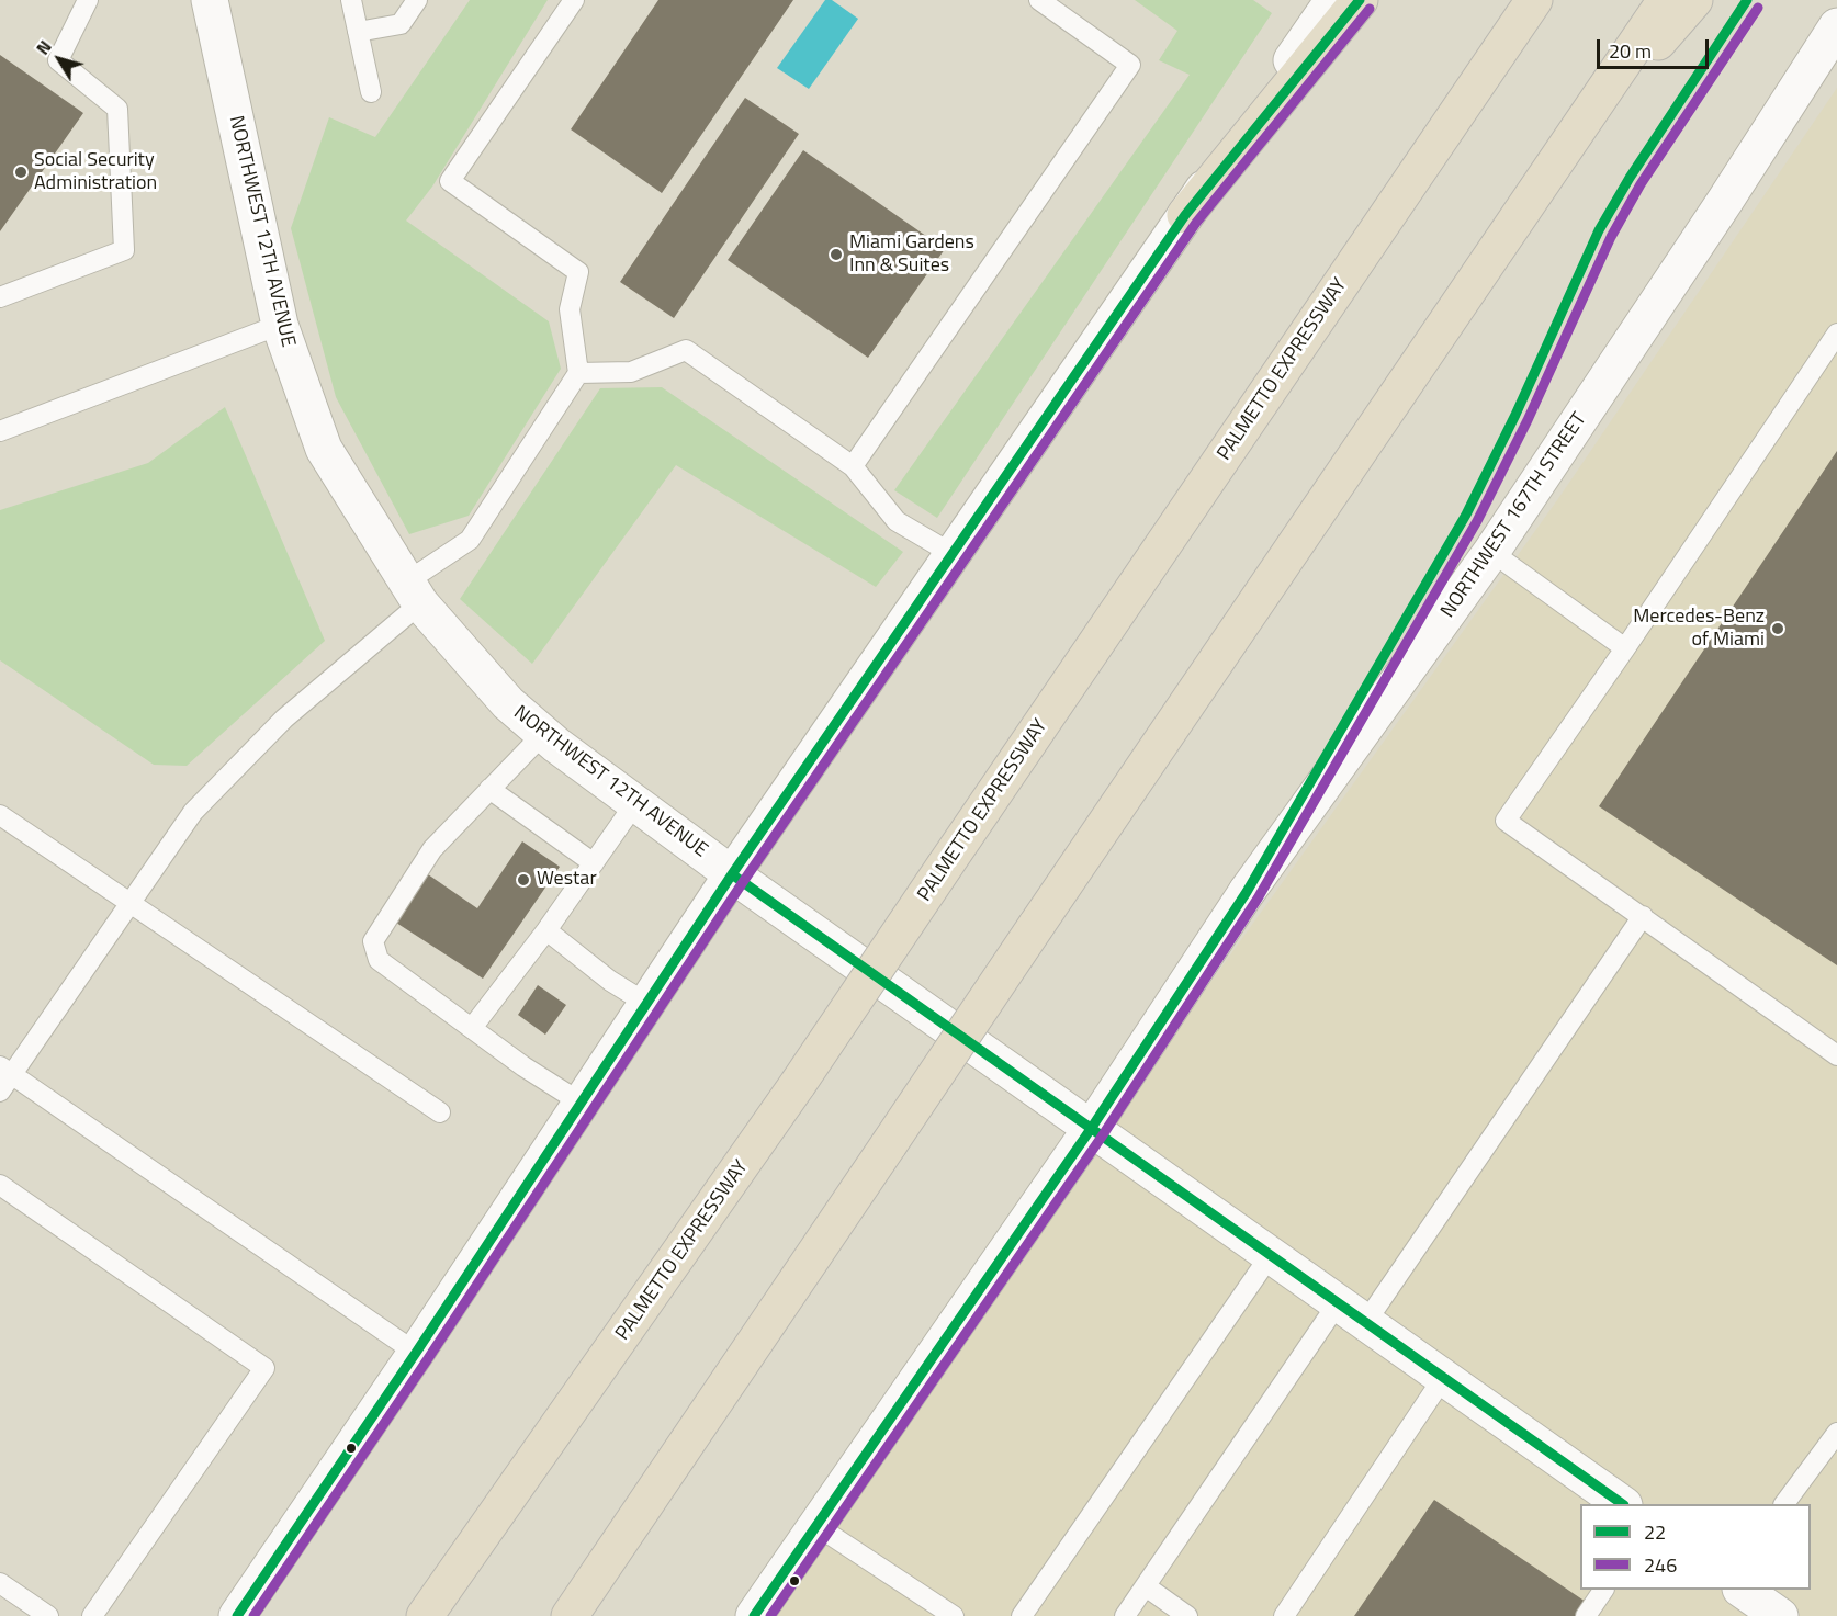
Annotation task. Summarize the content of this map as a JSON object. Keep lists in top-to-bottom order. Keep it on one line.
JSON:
{"streets":{"highway":["PALMETTO EXPRESSWAY"],"street":["NORTHWEST 12TH AVENUE","NORTHWEST 167TH STREET"]},"crossings":[["NORTHWEST 12TH AVENUE","NORTHWEST 167TH STREET"]],"places":["Social Security Administration","Miami Gardens Inn & Suites","Mercedes-Benz of Miami","Westar"],"lines":["transit line 22","transit line 246"],"legend":["22","246"],"scale_bar":"20 m","north":"top left"}
